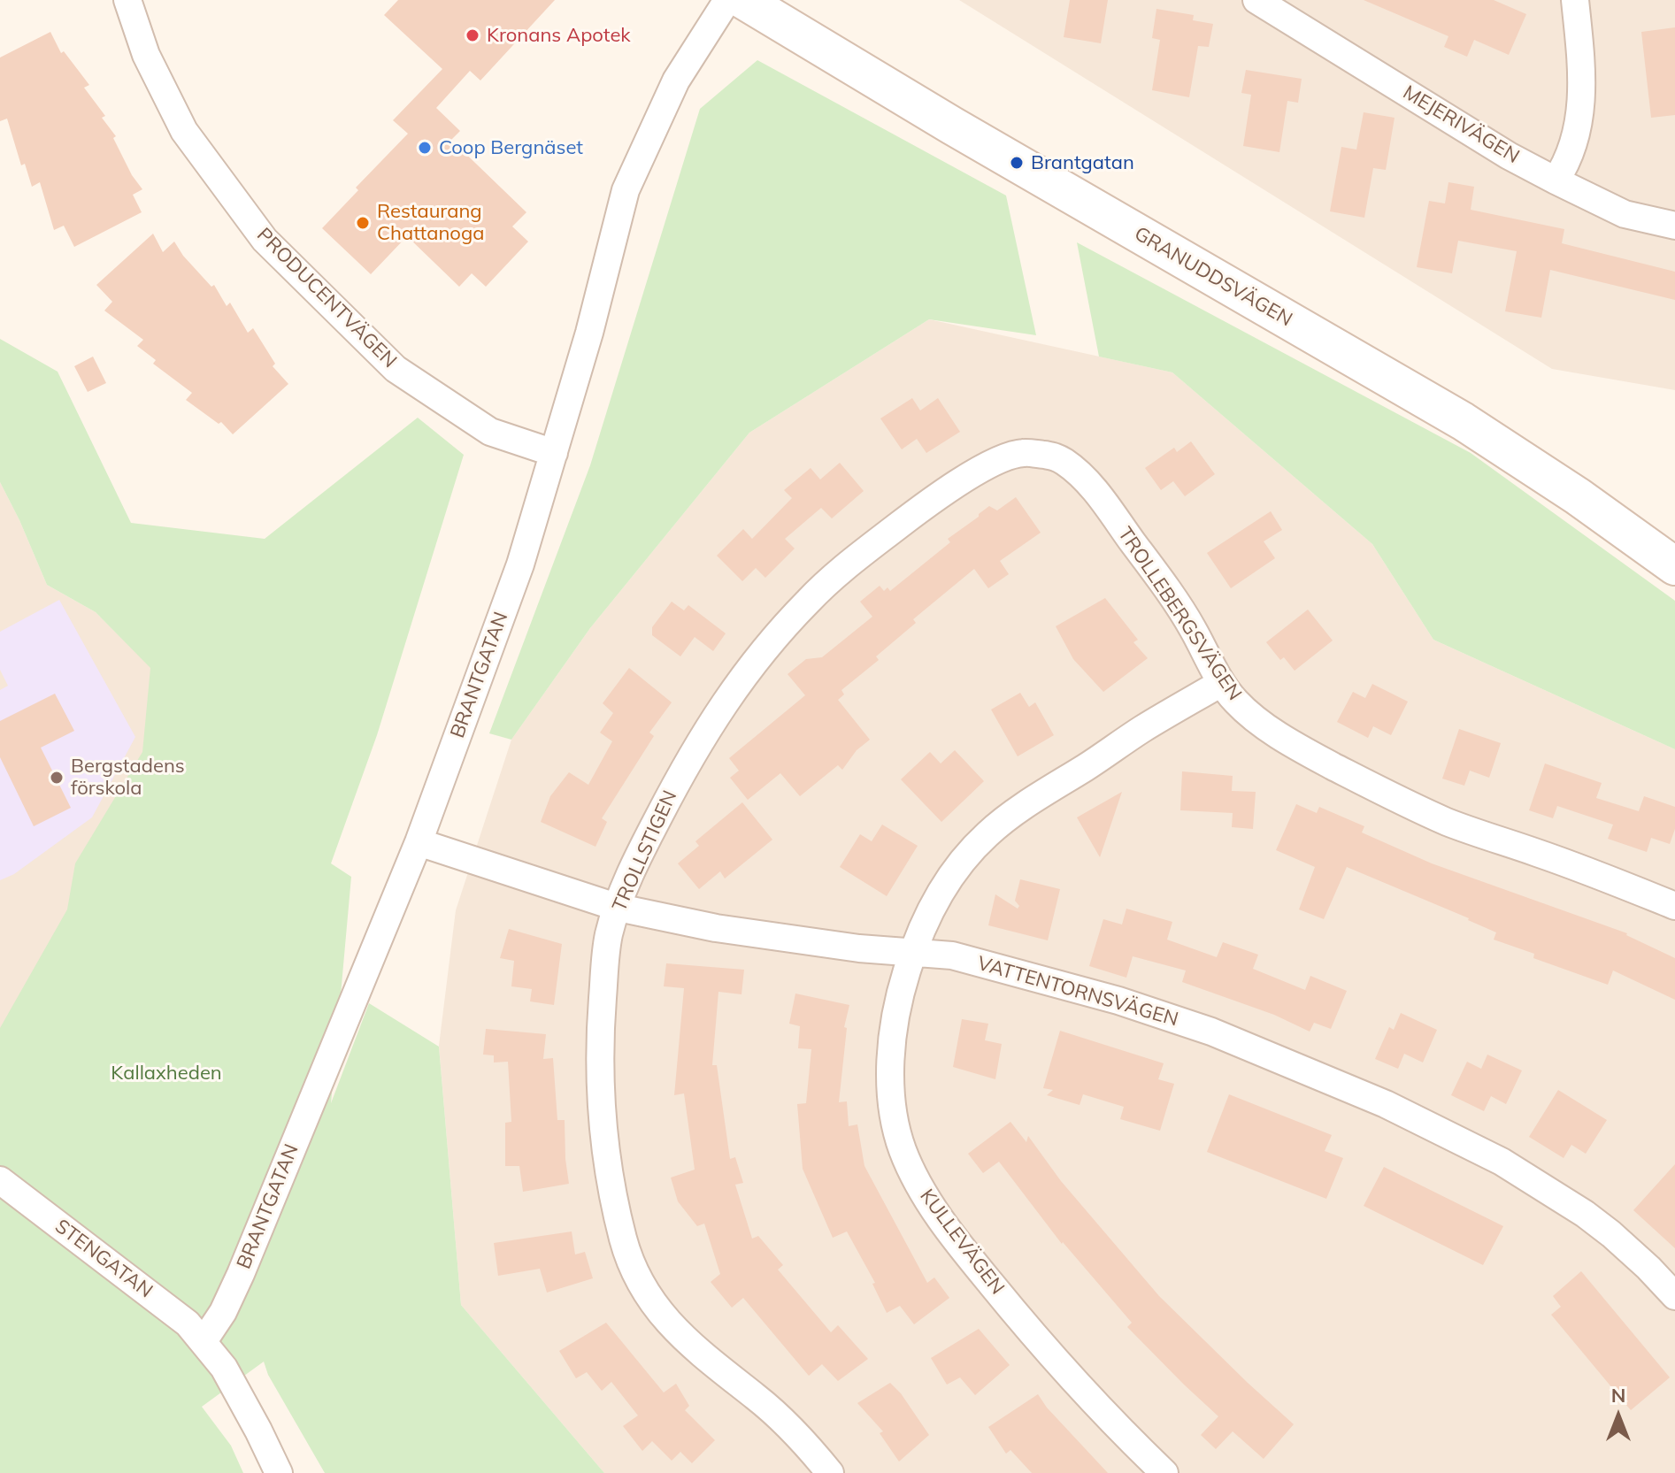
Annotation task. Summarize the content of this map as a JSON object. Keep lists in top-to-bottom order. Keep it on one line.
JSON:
{"streets":{"street":["MEJERIVÄGEN","GRANUDDSVÄGEN","PRODUCENTVÄGEN","TROLLEBERGSVÄGEN","BRANTGATAN","TROLLSTIGEN","VATTENTORNSVÄGEN","KULLEVÄGEN","STENGATAN"]},"crossings":[["PRODUCENTVÄGEN","BRANTGATAN"],["TROLLEBERGSVÄGEN","TROLLSTIGEN"],["TROLLEBERGSVÄGEN","KULLEVÄGEN"],["BRANTGATAN","VATTENTORNSVÄGEN"],["BRANTGATAN","STENGATAN"],["TROLLSTIGEN","VATTENTORNSVÄGEN"],["VATTENTORNSVÄGEN","KULLEVÄGEN"]],"parks":["Kallaxheden"],"places":["Kronans Apotek","Coop Bergnäset","Brantgatan","Restaurang Chattanoga","Bergstadens förskola"],"north":"top"}
